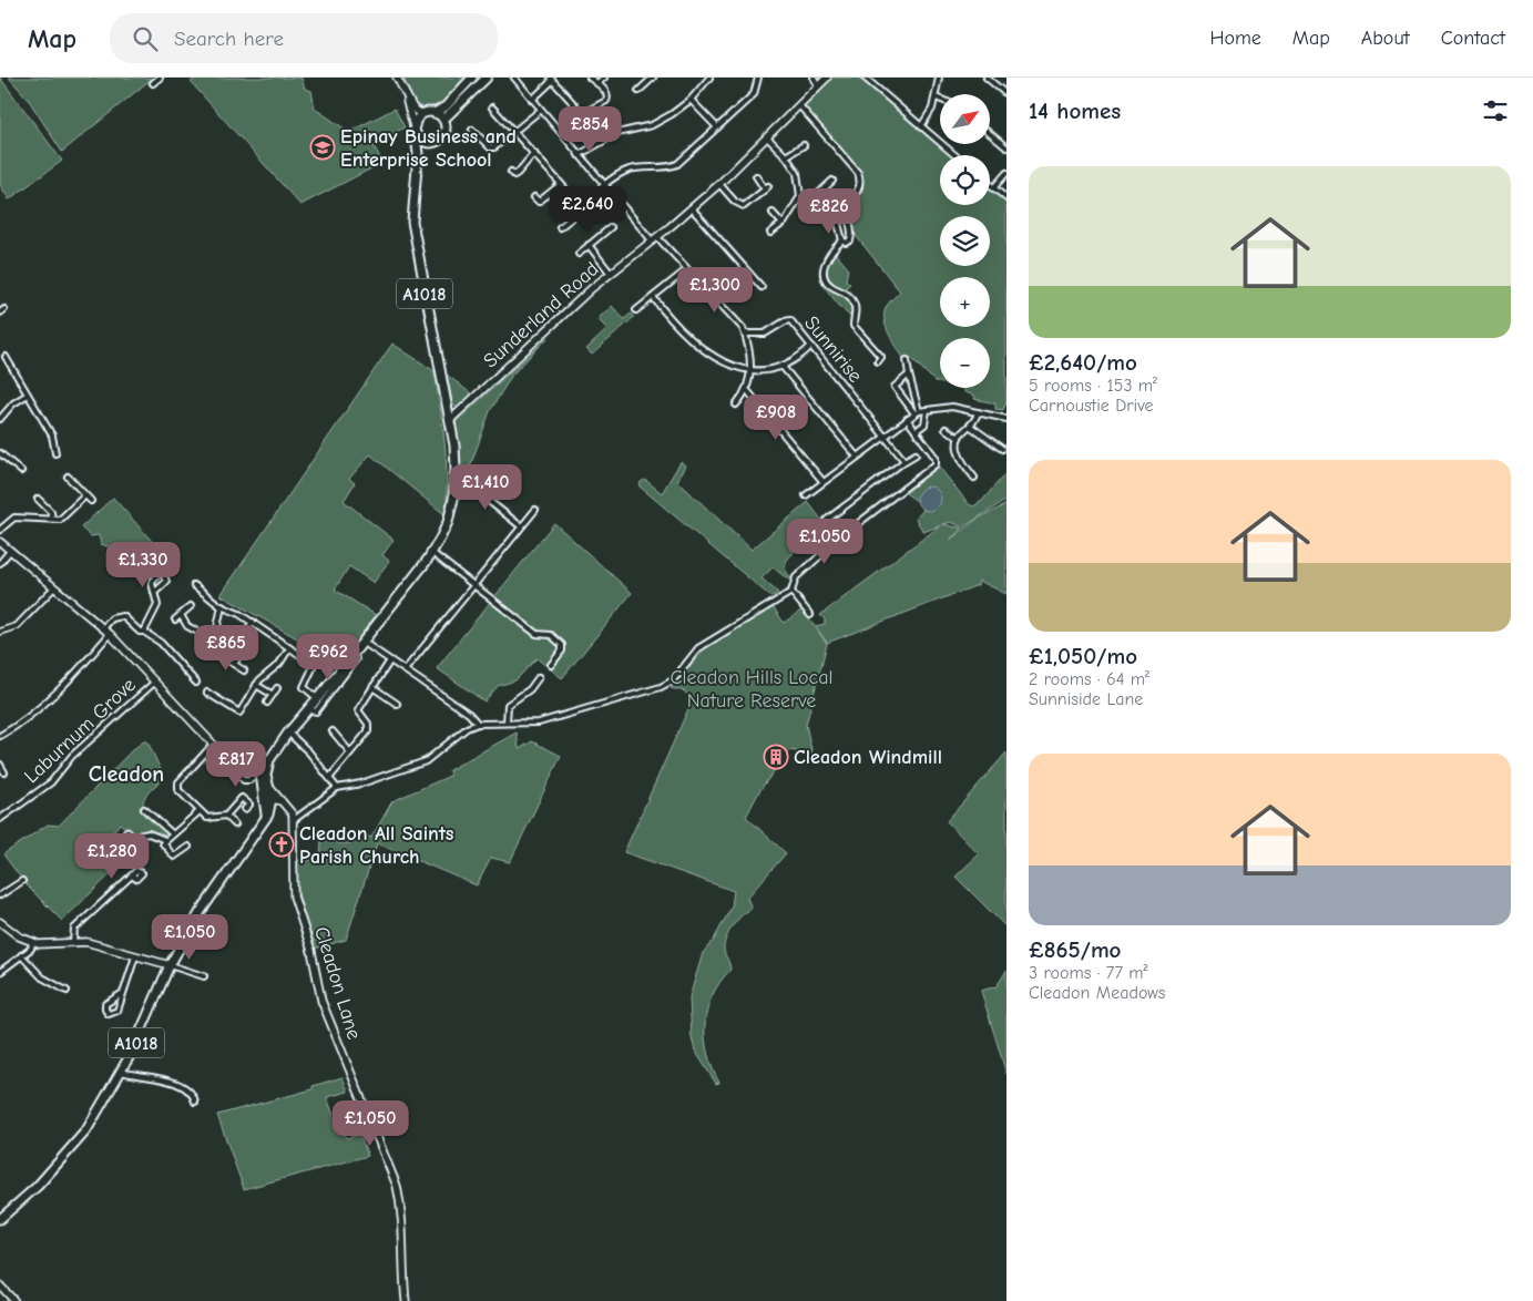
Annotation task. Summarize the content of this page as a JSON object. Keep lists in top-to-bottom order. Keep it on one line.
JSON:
{"streets":{"highway":["A1018"],"street":["Sunderland Road","Sunnirise","Laburnum Grove","Cleadon Lane"]},"crossings":[["A1018","Sunderland Road"]],"districts":["Cleadon"],"parks":["Cleadon Hills Local Nature Reserve"],"places":{"school or university":["Epinay Business and Enterprise School"],"building":["Cleadon Windmill"],"church":["Cleadon All Saints Parish Church"]},"north":"top right","page":{"header":"Map","search":"Search here","nav":["Home","Map","About","Contact"],"heading":"14 homes","map_buttons":["+","−"],"price":["£854","£2,640","£826","£1,300","£908","£1,410","£1,050","£1,330","£865","£962","£817","£1,280","£1,050","£1,050"],"list":[{"name":"£2,640/mo","note":"5 rooms · 153 m² · Carnoustie Drive"},{"name":"£1,050/mo","note":"2 rooms · 64 m² · Sunniside Lane"},{"name":"£865/mo","note":"3 rooms · 77 m² · Cleadon Meadows"}]}}
